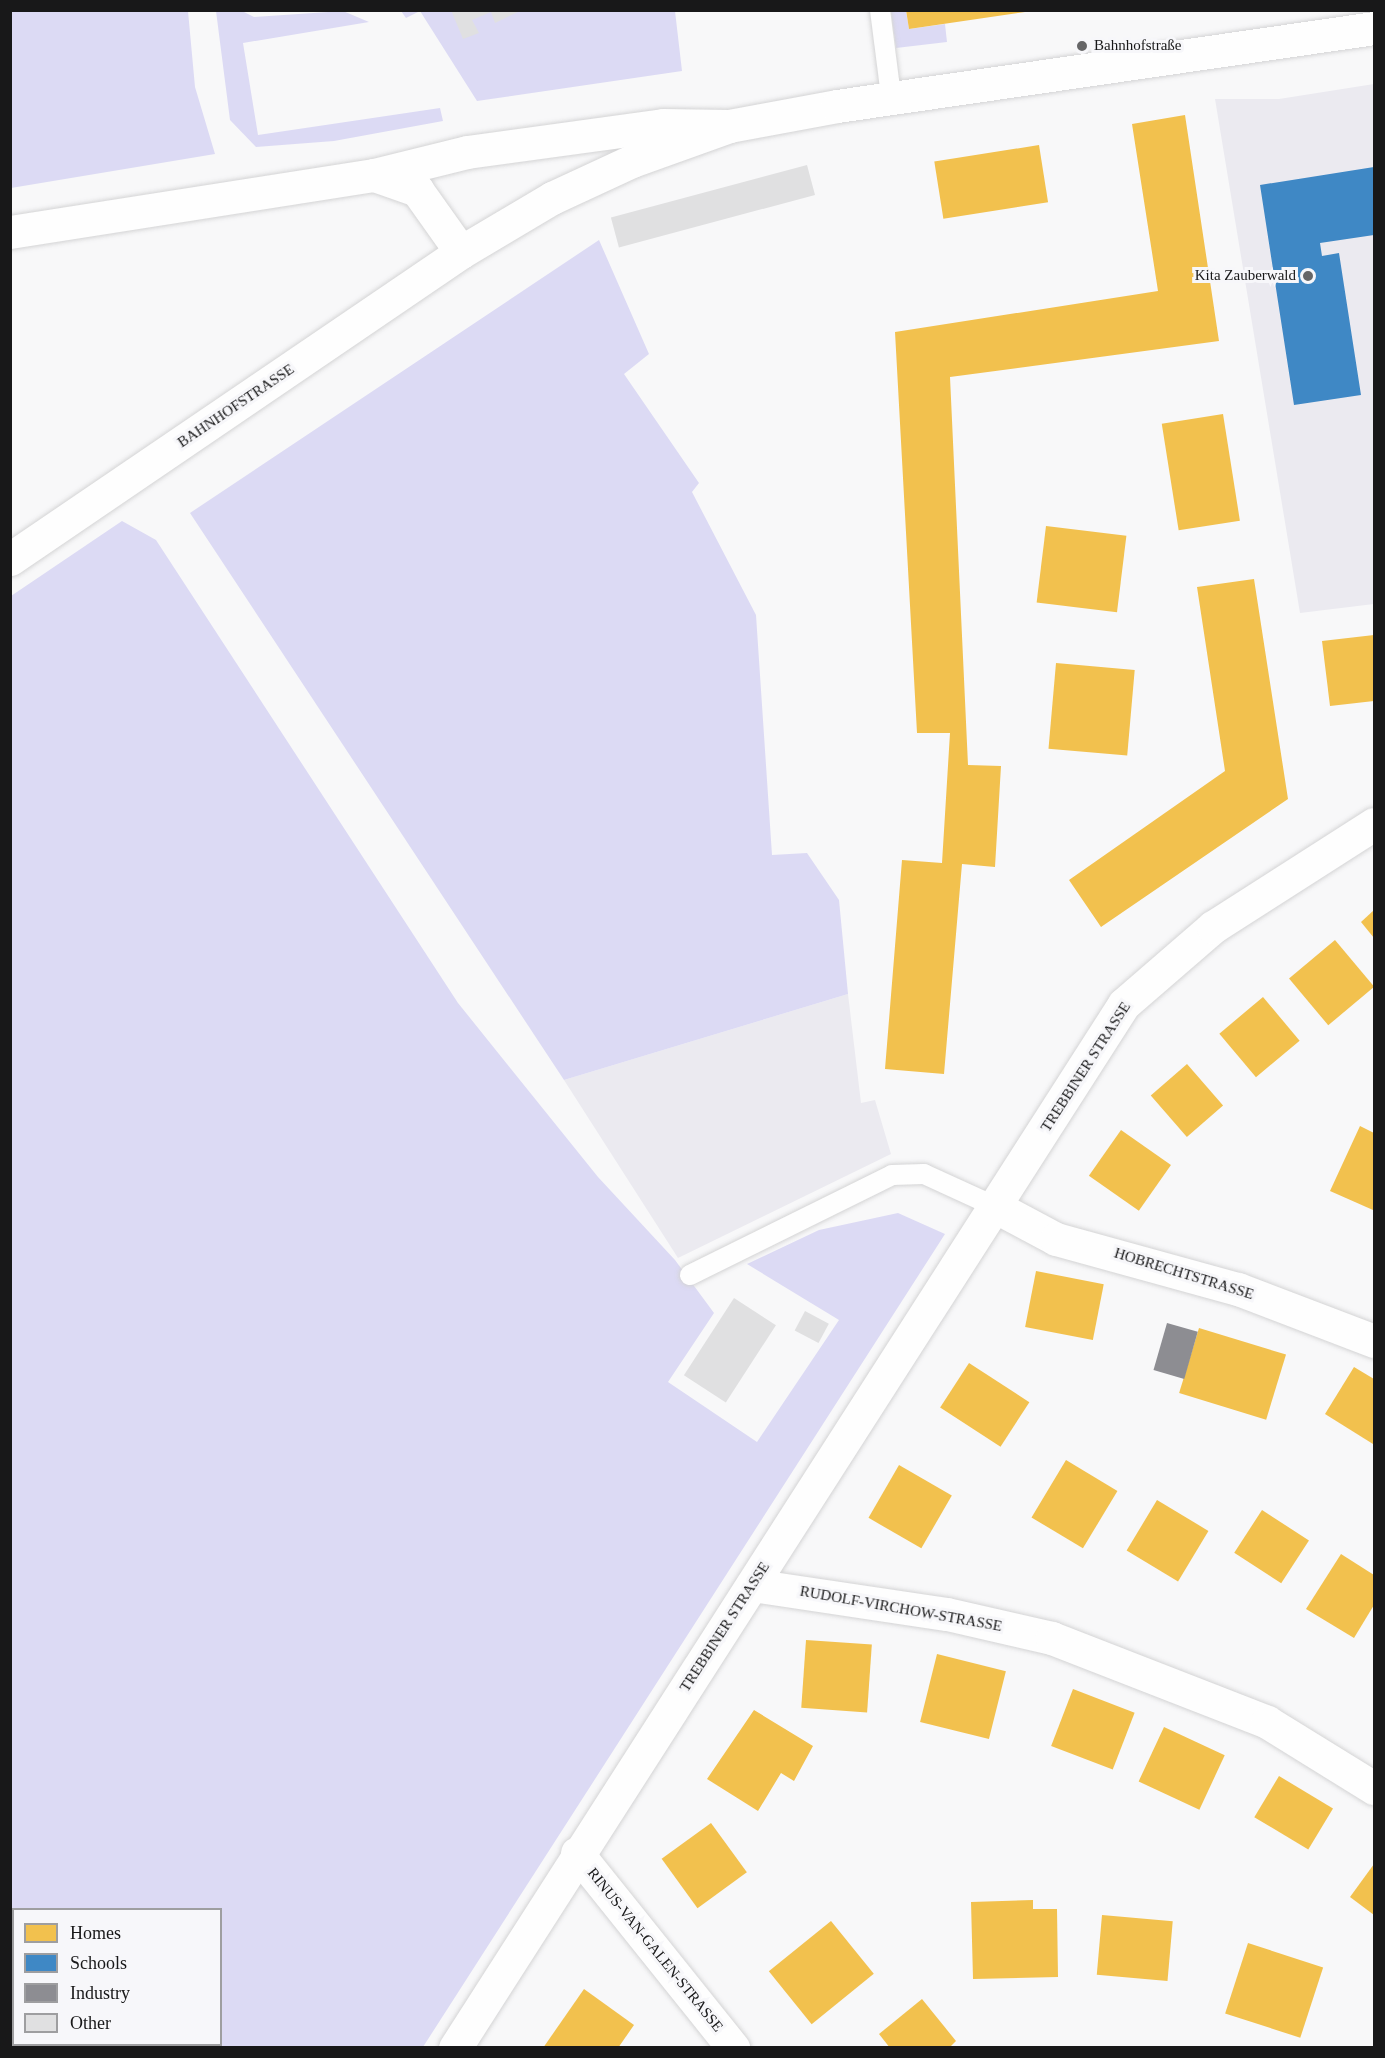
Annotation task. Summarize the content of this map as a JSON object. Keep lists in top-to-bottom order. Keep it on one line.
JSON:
{"streets":{"street":["BAHNHOFSTRASSE","TREBBINER STRASSE","HOBRECHTSTRASSE","RUDOLF-VIRCHOW-STRASSE","RINUS-VAN-GALEN-STRASSE"]},"crossings":[["TREBBINER STRASSE","HOBRECHTSTRASSE"],["TREBBINER STRASSE","RUDOLF-VIRCHOW-STRASSE"],["TREBBINER STRASSE","RINUS-VAN-GALEN-STRASSE"]],"places":["Bahnhofstraße","Kita Zauberwald"],"legend":["Homes","Schools","Industry","Other"]}
